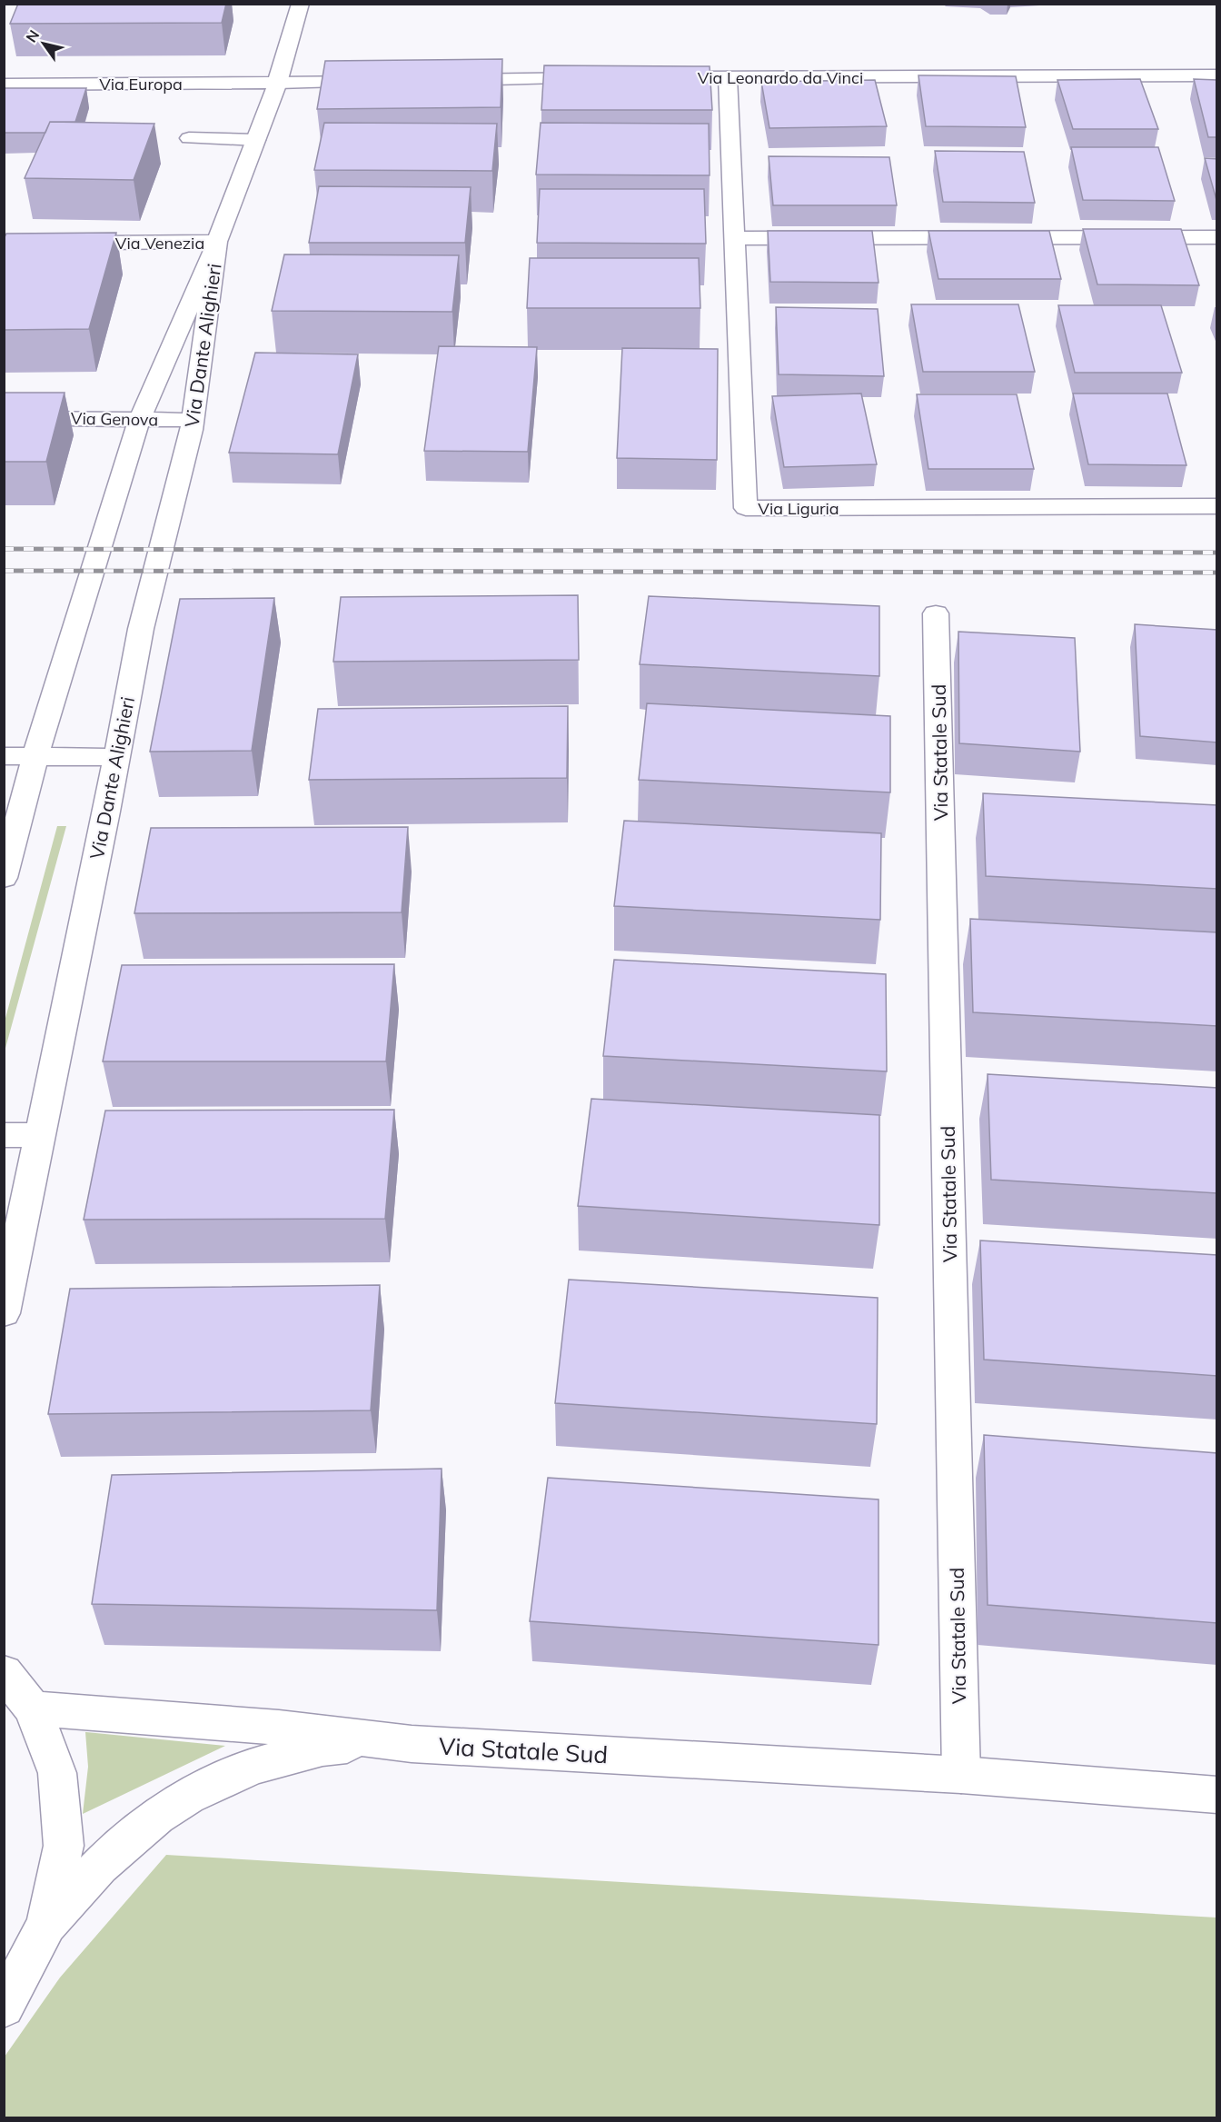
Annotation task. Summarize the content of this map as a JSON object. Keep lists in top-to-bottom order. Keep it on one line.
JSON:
{"streets":{"street":["Via Leonardo da Vinci","Via Europa","Via Venezia","Via Dante Alighieri","Via Genova","Via Liguria","Via Statale Sud"]},"crossings":[["Via Leonardo da Vinci","Via Liguria"],["Via Europa","Via Dante Alighieri"],["Via Venezia","Via Dante Alighieri"],["Via Dante Alighieri","Via Genova"]],"north":"top left"}
